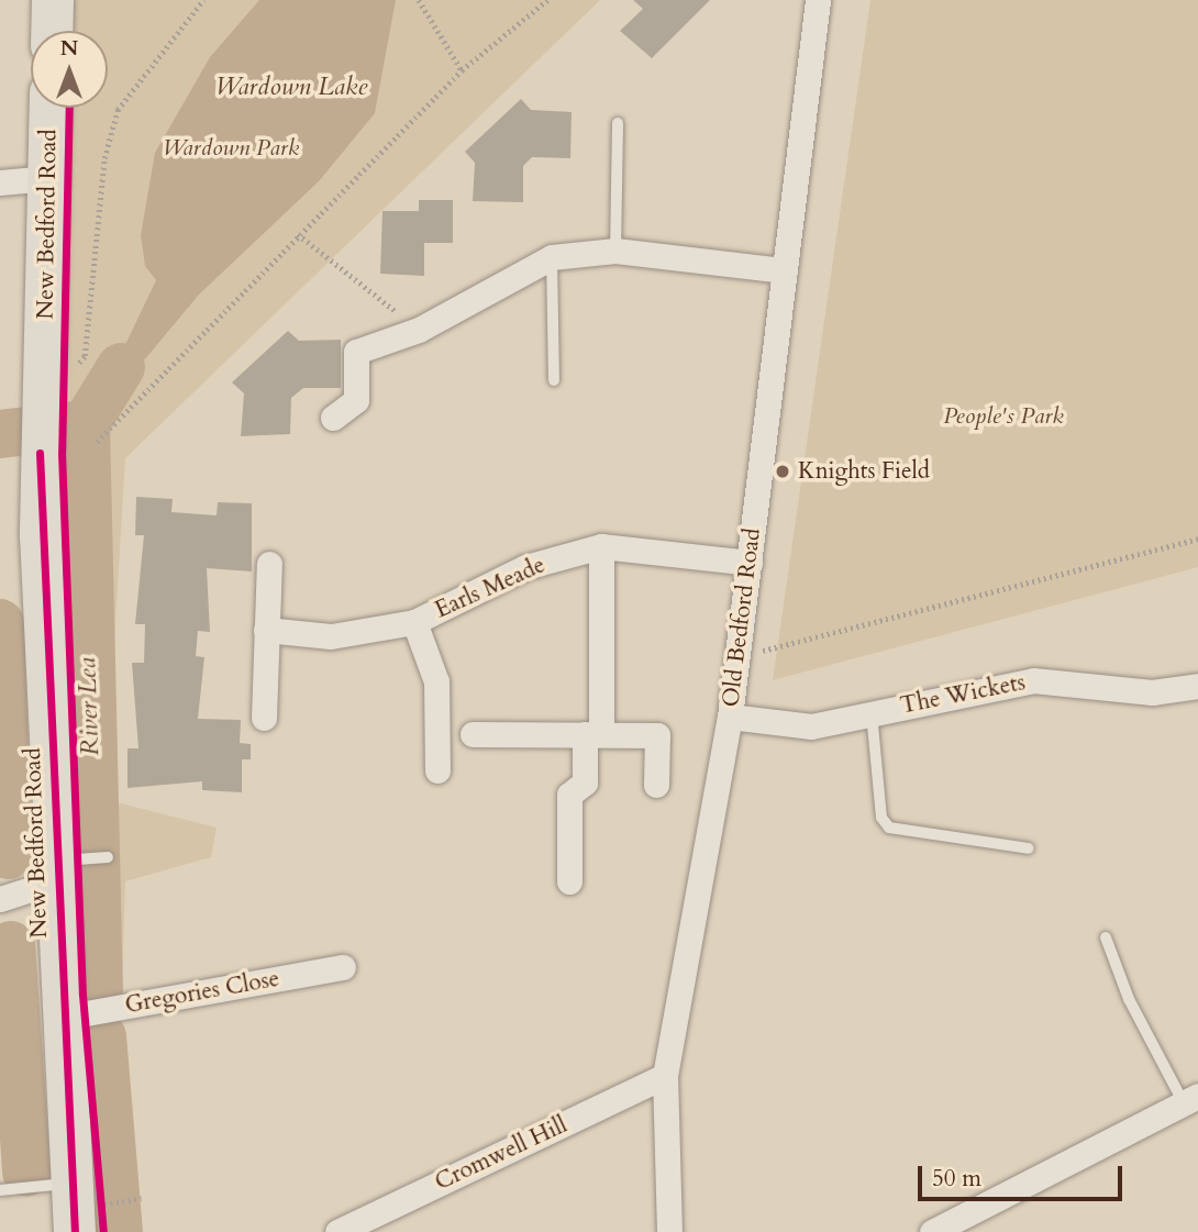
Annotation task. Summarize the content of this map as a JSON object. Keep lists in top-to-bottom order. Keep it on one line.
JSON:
{"streets":{"highway":["New Bedford Road"],"street":["Earls Meade","Old Bedford Road","The Wickets","Gregories Close","Cromwell Hill"]},"crossings":[["New Bedford Road","Gregories Close"],["Earls Meade","Old Bedford Road"],["Old Bedford Road","The Wickets"],["Old Bedford Road","Cromwell Hill"]],"water":["Wardown Lake","River Lea"],"parks":["Wardown Park","People's Park"],"places":["Knights Field"],"scale_bar":"50 m","north":"top"}
